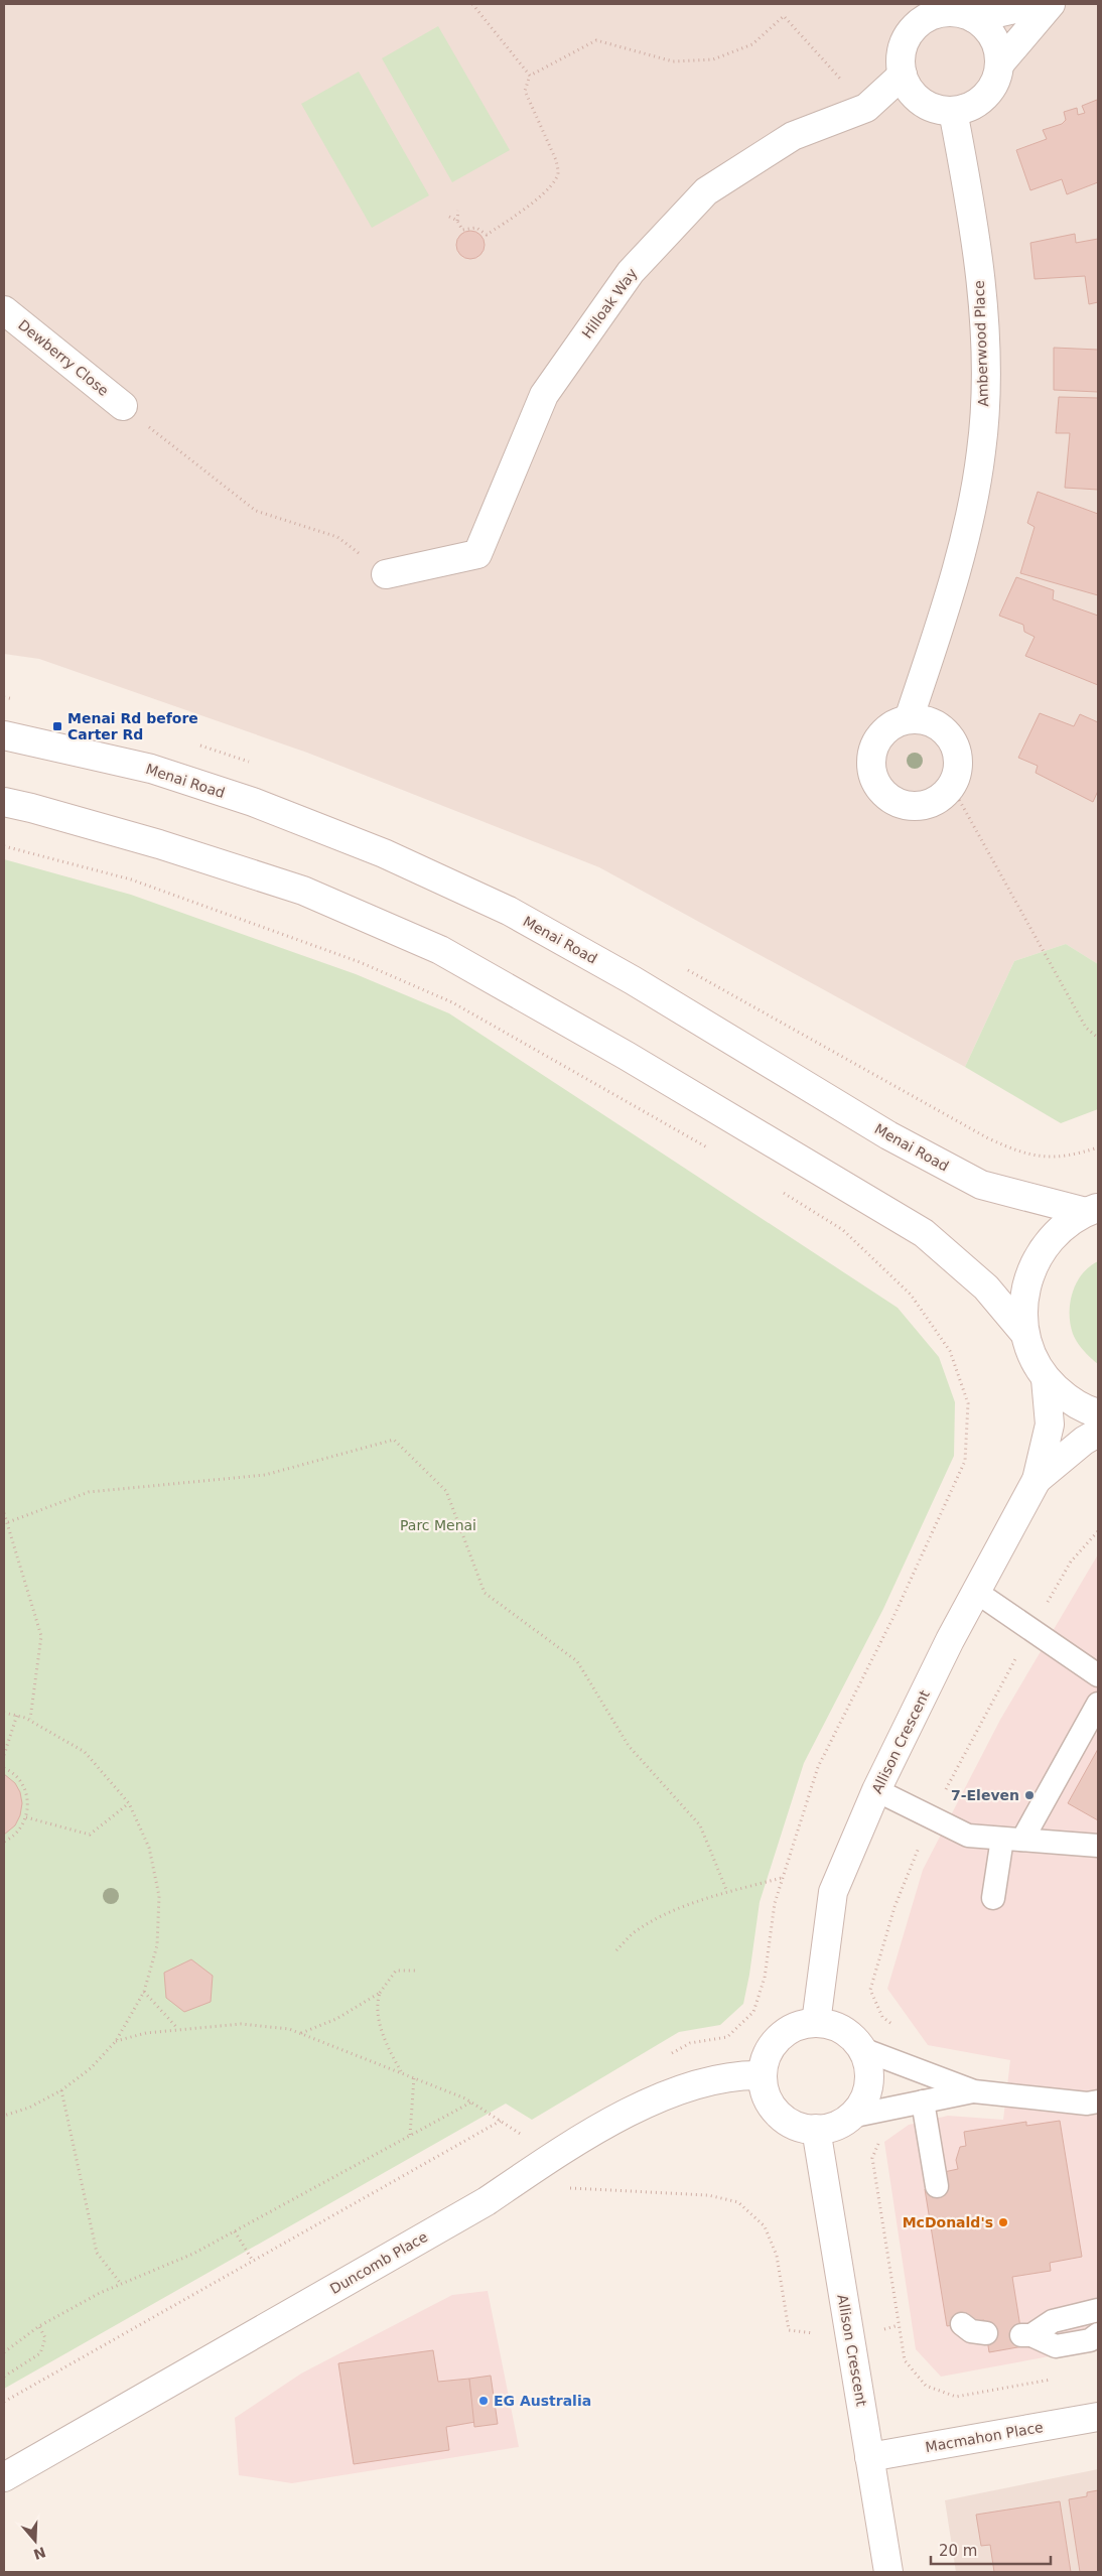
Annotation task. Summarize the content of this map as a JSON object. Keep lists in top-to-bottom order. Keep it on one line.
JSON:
{"streets":{"street":["Hilloak Way","Amberwood Place","Dewberry Close","Menai Road","Allison Crescent","Duncomb Place","Macmahon Place"]},"crossings":[["Hilloak Way","Amberwood Place"],["Allison Crescent","Duncomb Place"],["Allison Crescent","Macmahon Place"]],"parks":["Parc Menai"],"places":{"transit":["Menai Rd before Carter Rd"],"other":["7-Eleven","McDonald's","EG Australia"]},"scale_bar":"20 m","north":"bottom"}
